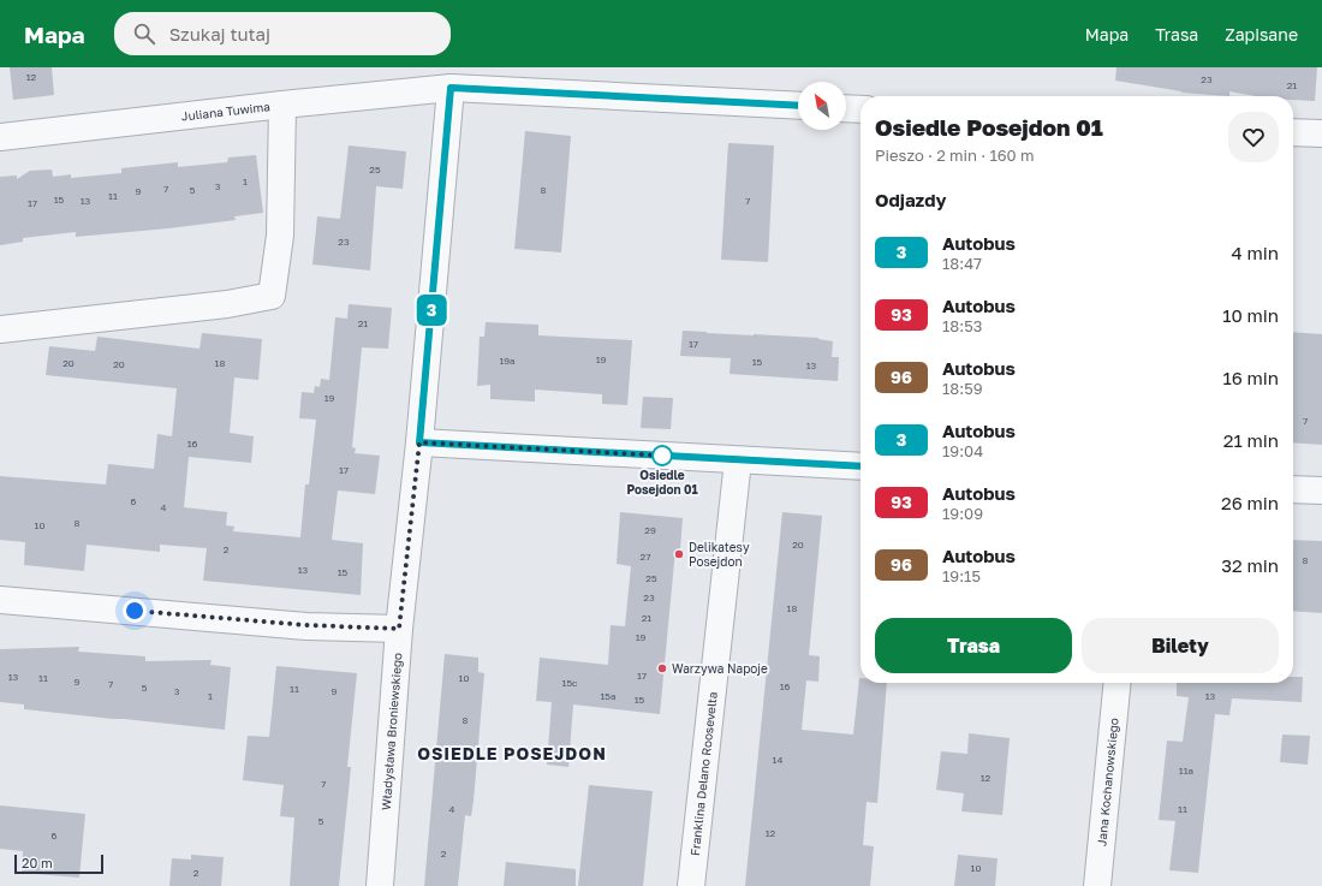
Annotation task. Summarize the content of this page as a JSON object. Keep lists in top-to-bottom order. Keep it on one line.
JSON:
{"streets":{"street":["Juliana Tuwima","Władysława Broniewskiego","Franklina Delano Roosevelta","Jana Kochanowskiego"]},"crossings":[["Juliana Tuwima","Władysława Broniewskiego"]],"districts":["OSIEDLE POSEJDON"],"places":["Osiedle Posejdon 01","Delikatesy Posejdon","Warzywa Napoje"],"lines":["bus line 3"],"house_numbers":["12","23","21","25","1","3","7","5","8","9","11","15","13","7","17","23","21","17","19","19a","15","20","18","20","13","19","7","16","17","6","4","8","10","29","20","2","27","8","13","15","25","23","18","21","19","17","13","11","10","9","15c","7","16","5","11","3","9","1","15a","13","15","8","14","11a","12","7","4","11","5","12","6","2","10","2"],"scale_bar":"20 m","north":"top left","page":{"header":"Mapa","search":"Szukaj tutaj","nav":["Mapa","Trasa","Zapisane"],"on_map":"3","heading":[["Osiedle Posejdon 01","Pieszo · 2 min · 160 m"],"Odjazdy"],"list":[{"mark":"3","name":"Autobus","note":"18:47","value":"4 min"},{"mark":"93","name":"Autobus","note":"18:53","value":"10 min"},{"mark":"96","name":"Autobus","note":"18:59","value":"16 min"},{"mark":"3","name":"Autobus","note":"19:04","value":"21 min"},{"mark":"93","name":"Autobus","note":"19:09","value":"26 min"},{"mark":"96","name":"Autobus","note":"19:15","value":"32 min"}],"buttons":["Trasa","Bilety"],"scale":"20 m"}}
